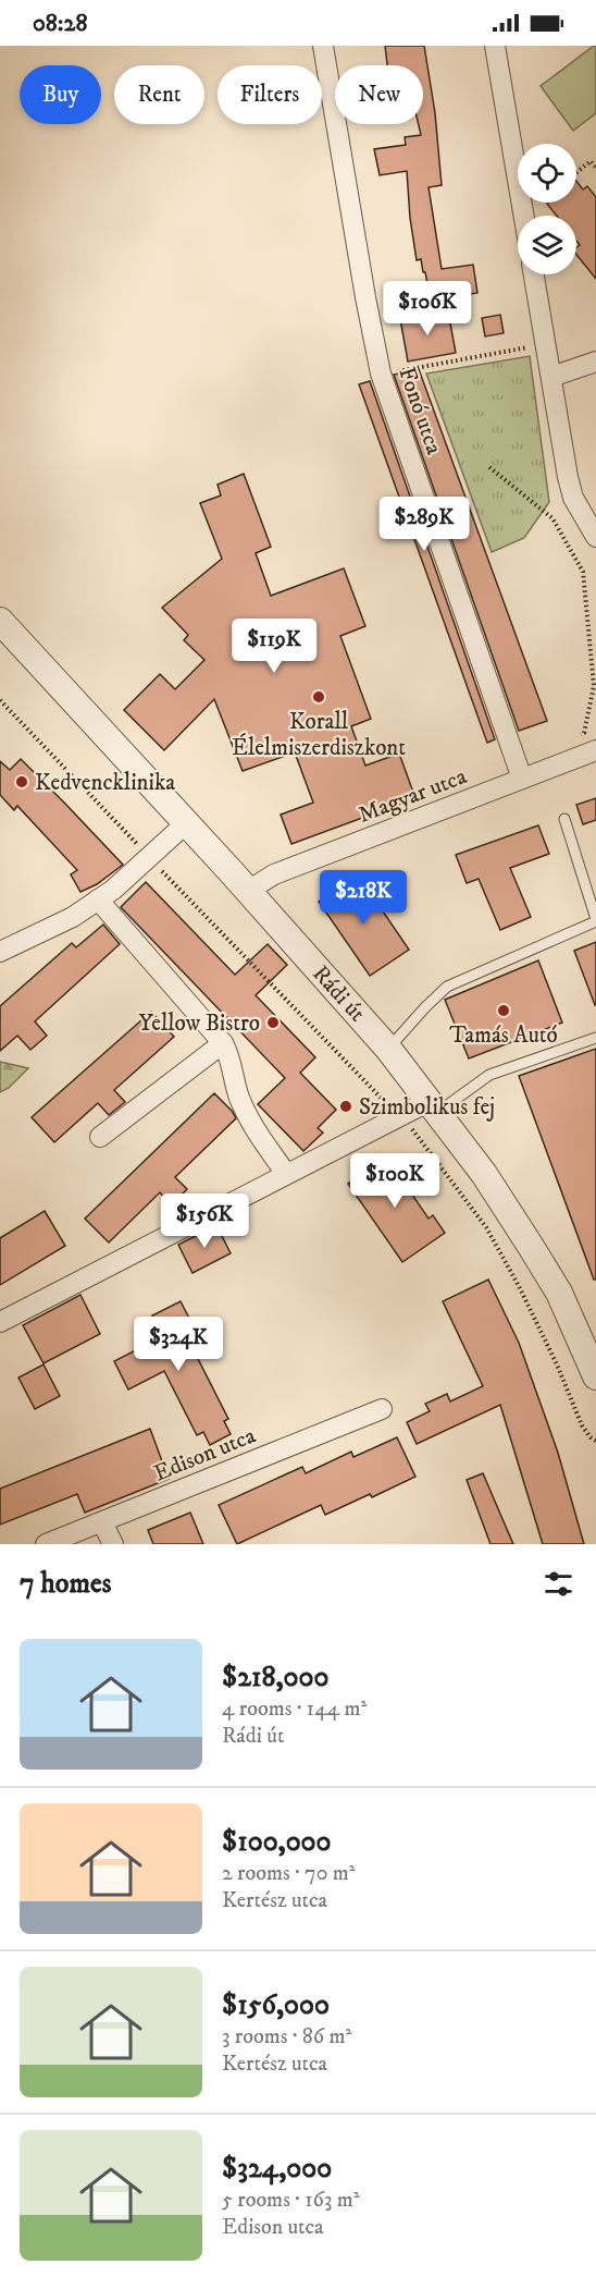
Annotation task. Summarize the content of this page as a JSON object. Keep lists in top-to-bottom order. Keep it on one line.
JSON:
{"streets":{"street":["Fonó utca","Magyar utca","Rádi út","Edison utca"]},"crossings":[["Fonó utca","Magyar utca"],["Magyar utca","Rádi út"]],"places":["Korall Élelmiszerdiszkont","Kedvencklinika","Tamás Autó","Yellow Bistro","Szimbolikus fej"],"page":{"status":"08:28","chip":["Buy","Rent","Filters","New"],"price":["$106K","$289K","$119K","$218K","$100K","$156K","$324K"],"heading":"7 homes","list":[{"name":"$218,000","note":"4 rooms · 144 m² · Rádi út"},{"name":"$100,000","note":"2 rooms · 70 m² · Kertész utca"},{"name":"$156,000","note":"3 rooms · 86 m² · Kertész utca"},{"name":"$324,000","note":"5 rooms · 163 m² · Edison utca"}]}}
